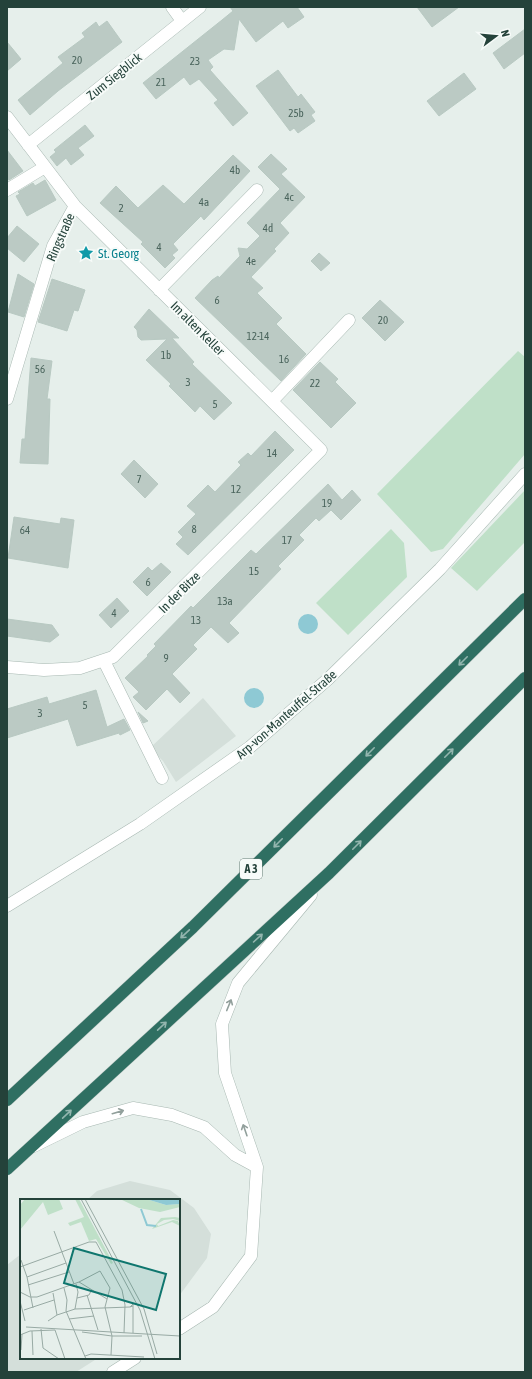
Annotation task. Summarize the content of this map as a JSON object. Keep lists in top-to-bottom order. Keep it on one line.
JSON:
{"streets":{"highway":["A 3"],"street":["Zum Siegblick","Ringstraße","Im alten Keller","In der Bitze","Arp-von-Manteuffel-Straße"]},"crossings":[["Zum Siegblick","Ringstraße"],["Ringstraße","Im alten Keller"],["Im alten Keller","In der Bitze"]],"places":{"place":["St. Georg"]},"house_numbers":["20","23","21","25b","4b","4c","4a","2","4d","4","4e","6","20","12-14","1b","16","56","3","22","5","14","7","12","19","8","64","17","15","6","13a","4","13","9","5","3"],"north":"right"}
